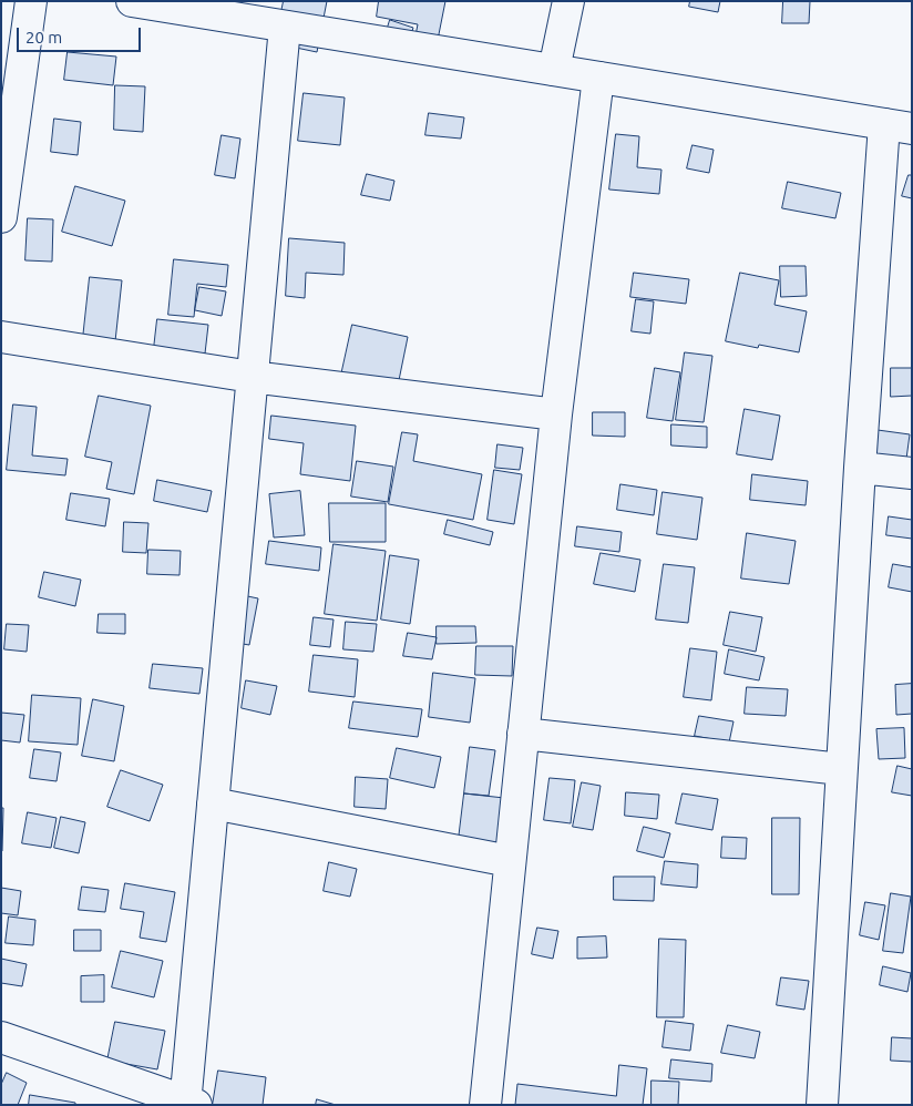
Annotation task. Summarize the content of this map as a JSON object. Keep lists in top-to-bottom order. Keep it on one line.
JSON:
{"scale_bar":"20 m"}
